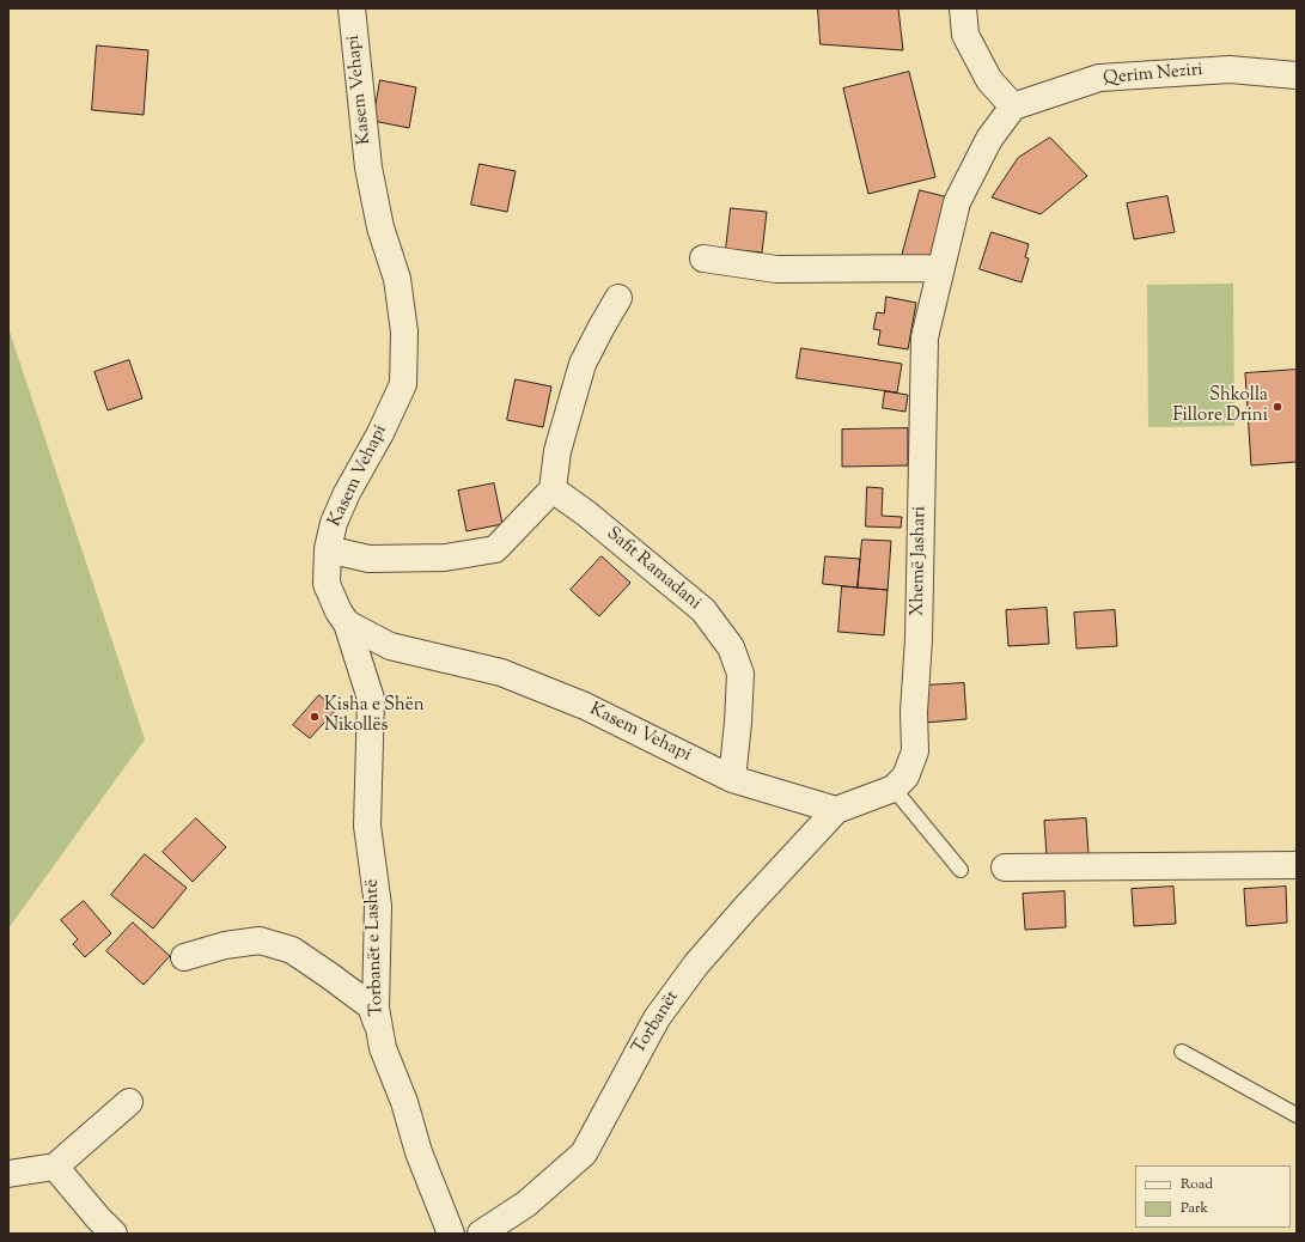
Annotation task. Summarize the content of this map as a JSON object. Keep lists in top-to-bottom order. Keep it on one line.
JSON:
{"streets":{"street":["Qerim Neziri","Kasem Vehapi","Xhemë Jashari","Safit Ramadani","Torbanët e Lashtë","Torbanët"]},"crossings":[["Qerim Neziri","Xhemë Jashari"],["Kasem Vehapi","Safit Ramadani"],["Kasem Vehapi","Torbanët e Lashtë"],["Kasem Vehapi","Torbanët"]],"places":["Shkolla Fillore Drini","Kisha e Shën Nikollës"],"legend":["Road","Park"]}
